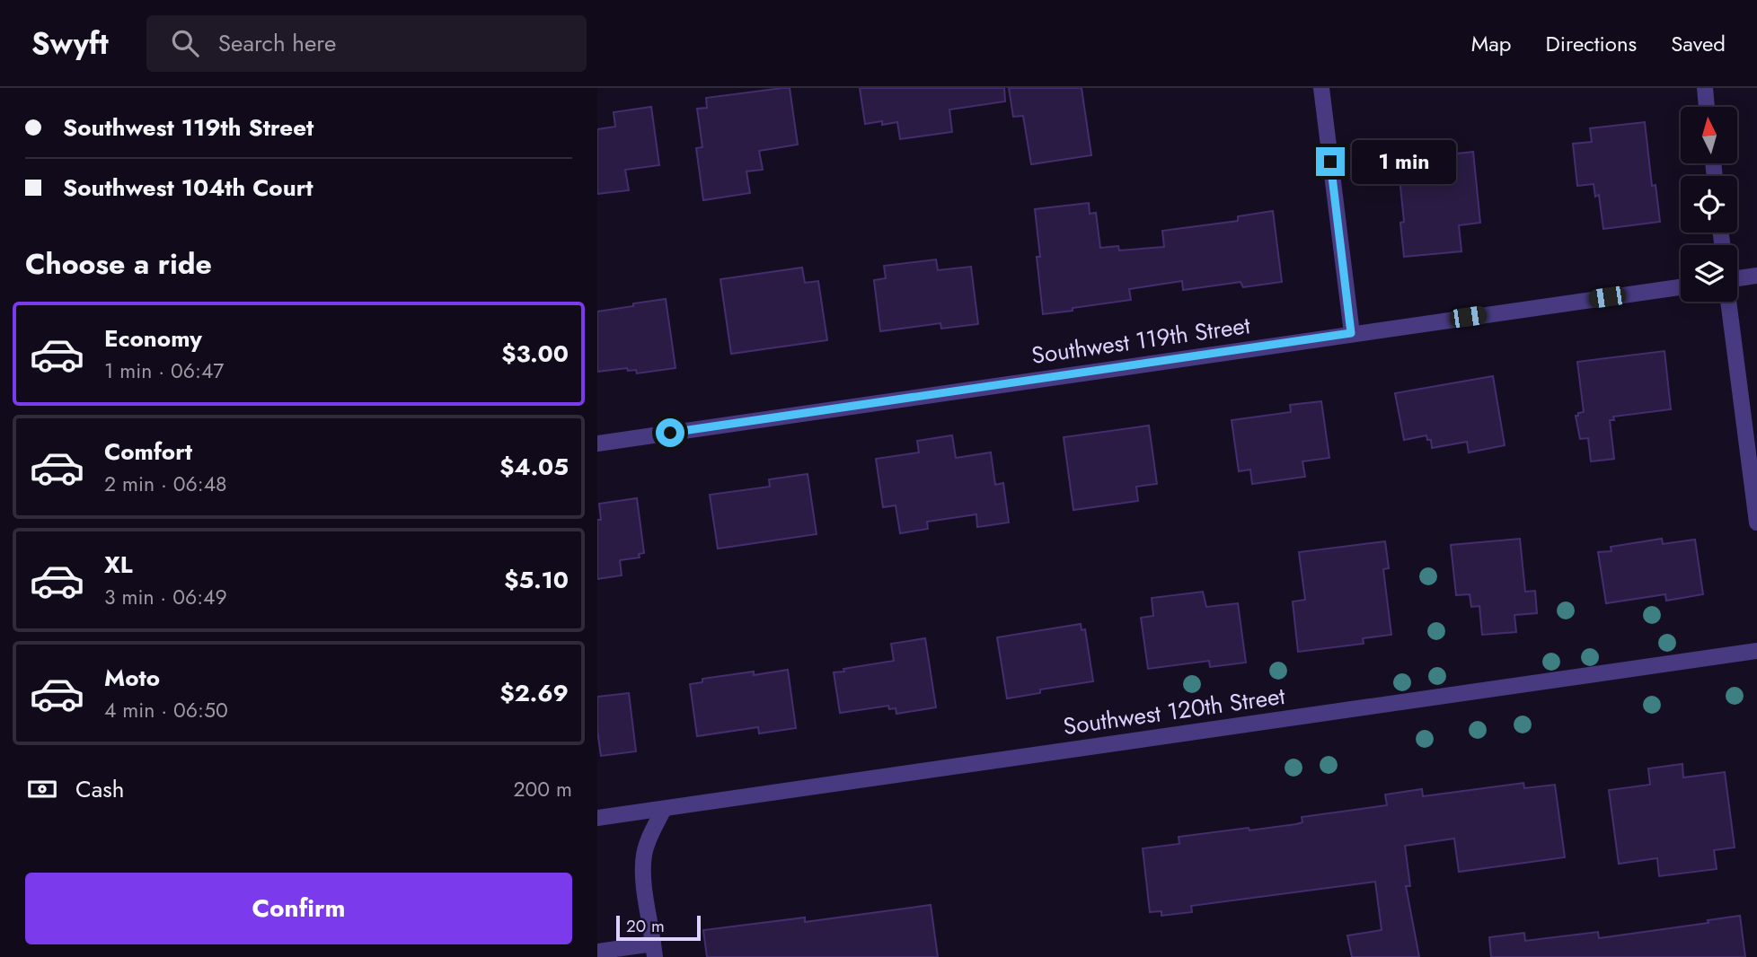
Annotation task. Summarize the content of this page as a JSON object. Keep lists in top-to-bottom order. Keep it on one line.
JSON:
{"streets":{"street":["Southwest 119th Street","Southwest 120th Street"]},"scale_bar":"20 m","north":"top","page":{"header":"Swyft","search":"Search here","nav":["Map","Directions","Saved"],"banner":["Southwest 119th Street","Southwest 104th Court"],"bubble":"1 min","heading":"Choose a ride","list":[{"name":"Economy","note":"1 min · 06:47","value":"$3.00"},{"name":"Comfort","note":"2 min · 06:48","value":"$4.05"},{"name":"XL","note":"3 min · 06:49","value":"$5.10"},{"name":"Moto","note":"4 min · 06:50","value":"$2.69"}],"pay":["Cash","200 m"],"buttons":"Confirm","scale":"20 m"}}
